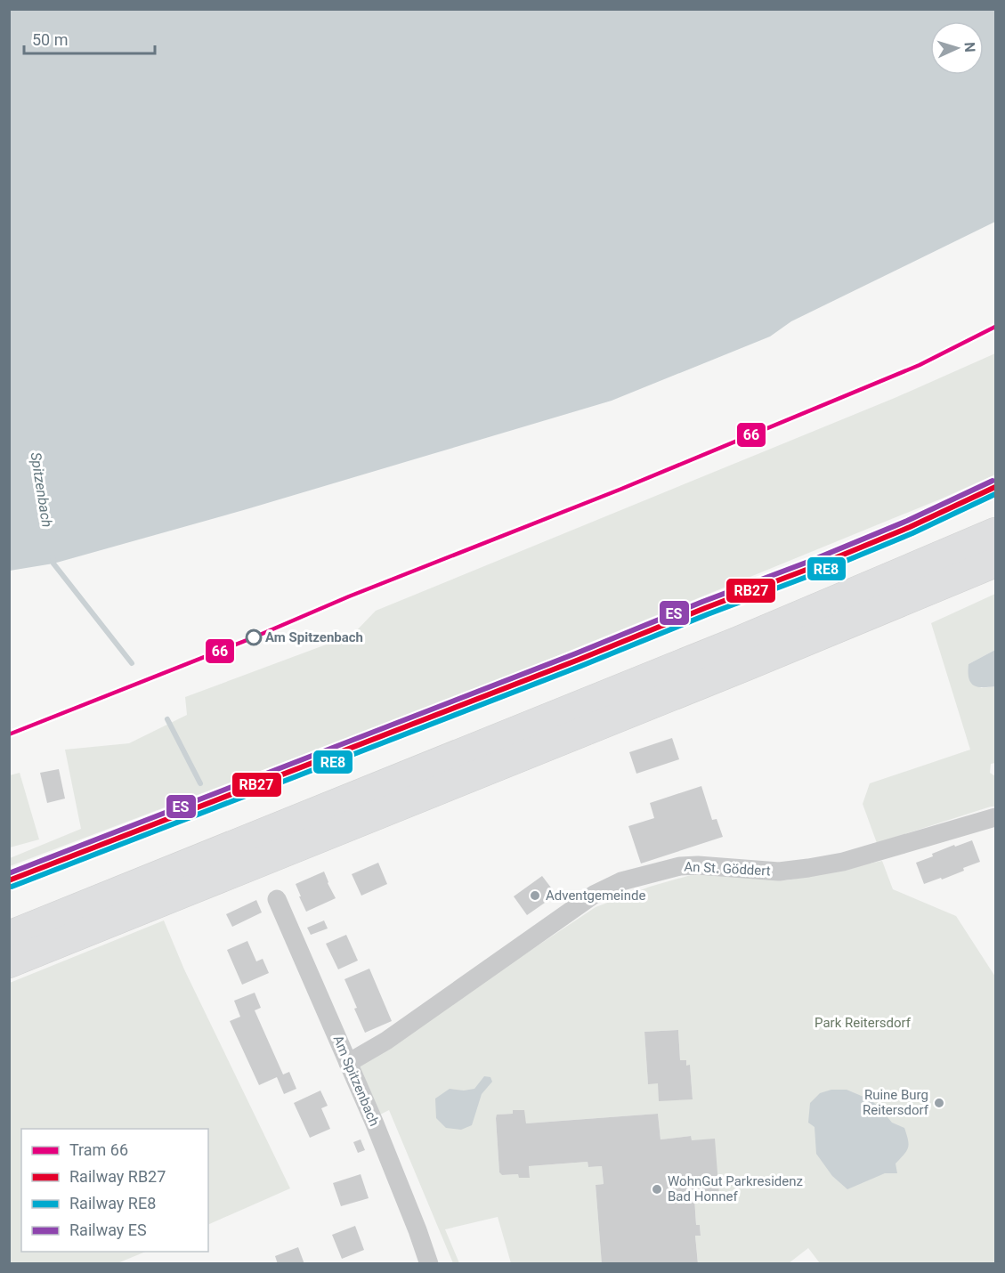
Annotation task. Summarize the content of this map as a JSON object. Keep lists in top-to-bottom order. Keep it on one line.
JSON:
{"streets":{"street":["An St. Göddert","Am Spitzenbach"]},"crossings":[["An St. Göddert","Am Spitzenbach"]],"water":["Spitzenbach"],"parks":["Park Reitersdorf"],"places":["Am Spitzenbach","Adventgemeinde","Ruine Burg Reitersdorf","WohnGut Parkresidenz Bad Honnef"],"lines":["tram line 66","rail line ES","rail line RB27","rail line RE8"],"legend":["Tram 66","Railway RB27","Railway RE8","Railway ES"],"scale_bar":"50 m","north":"right"}
